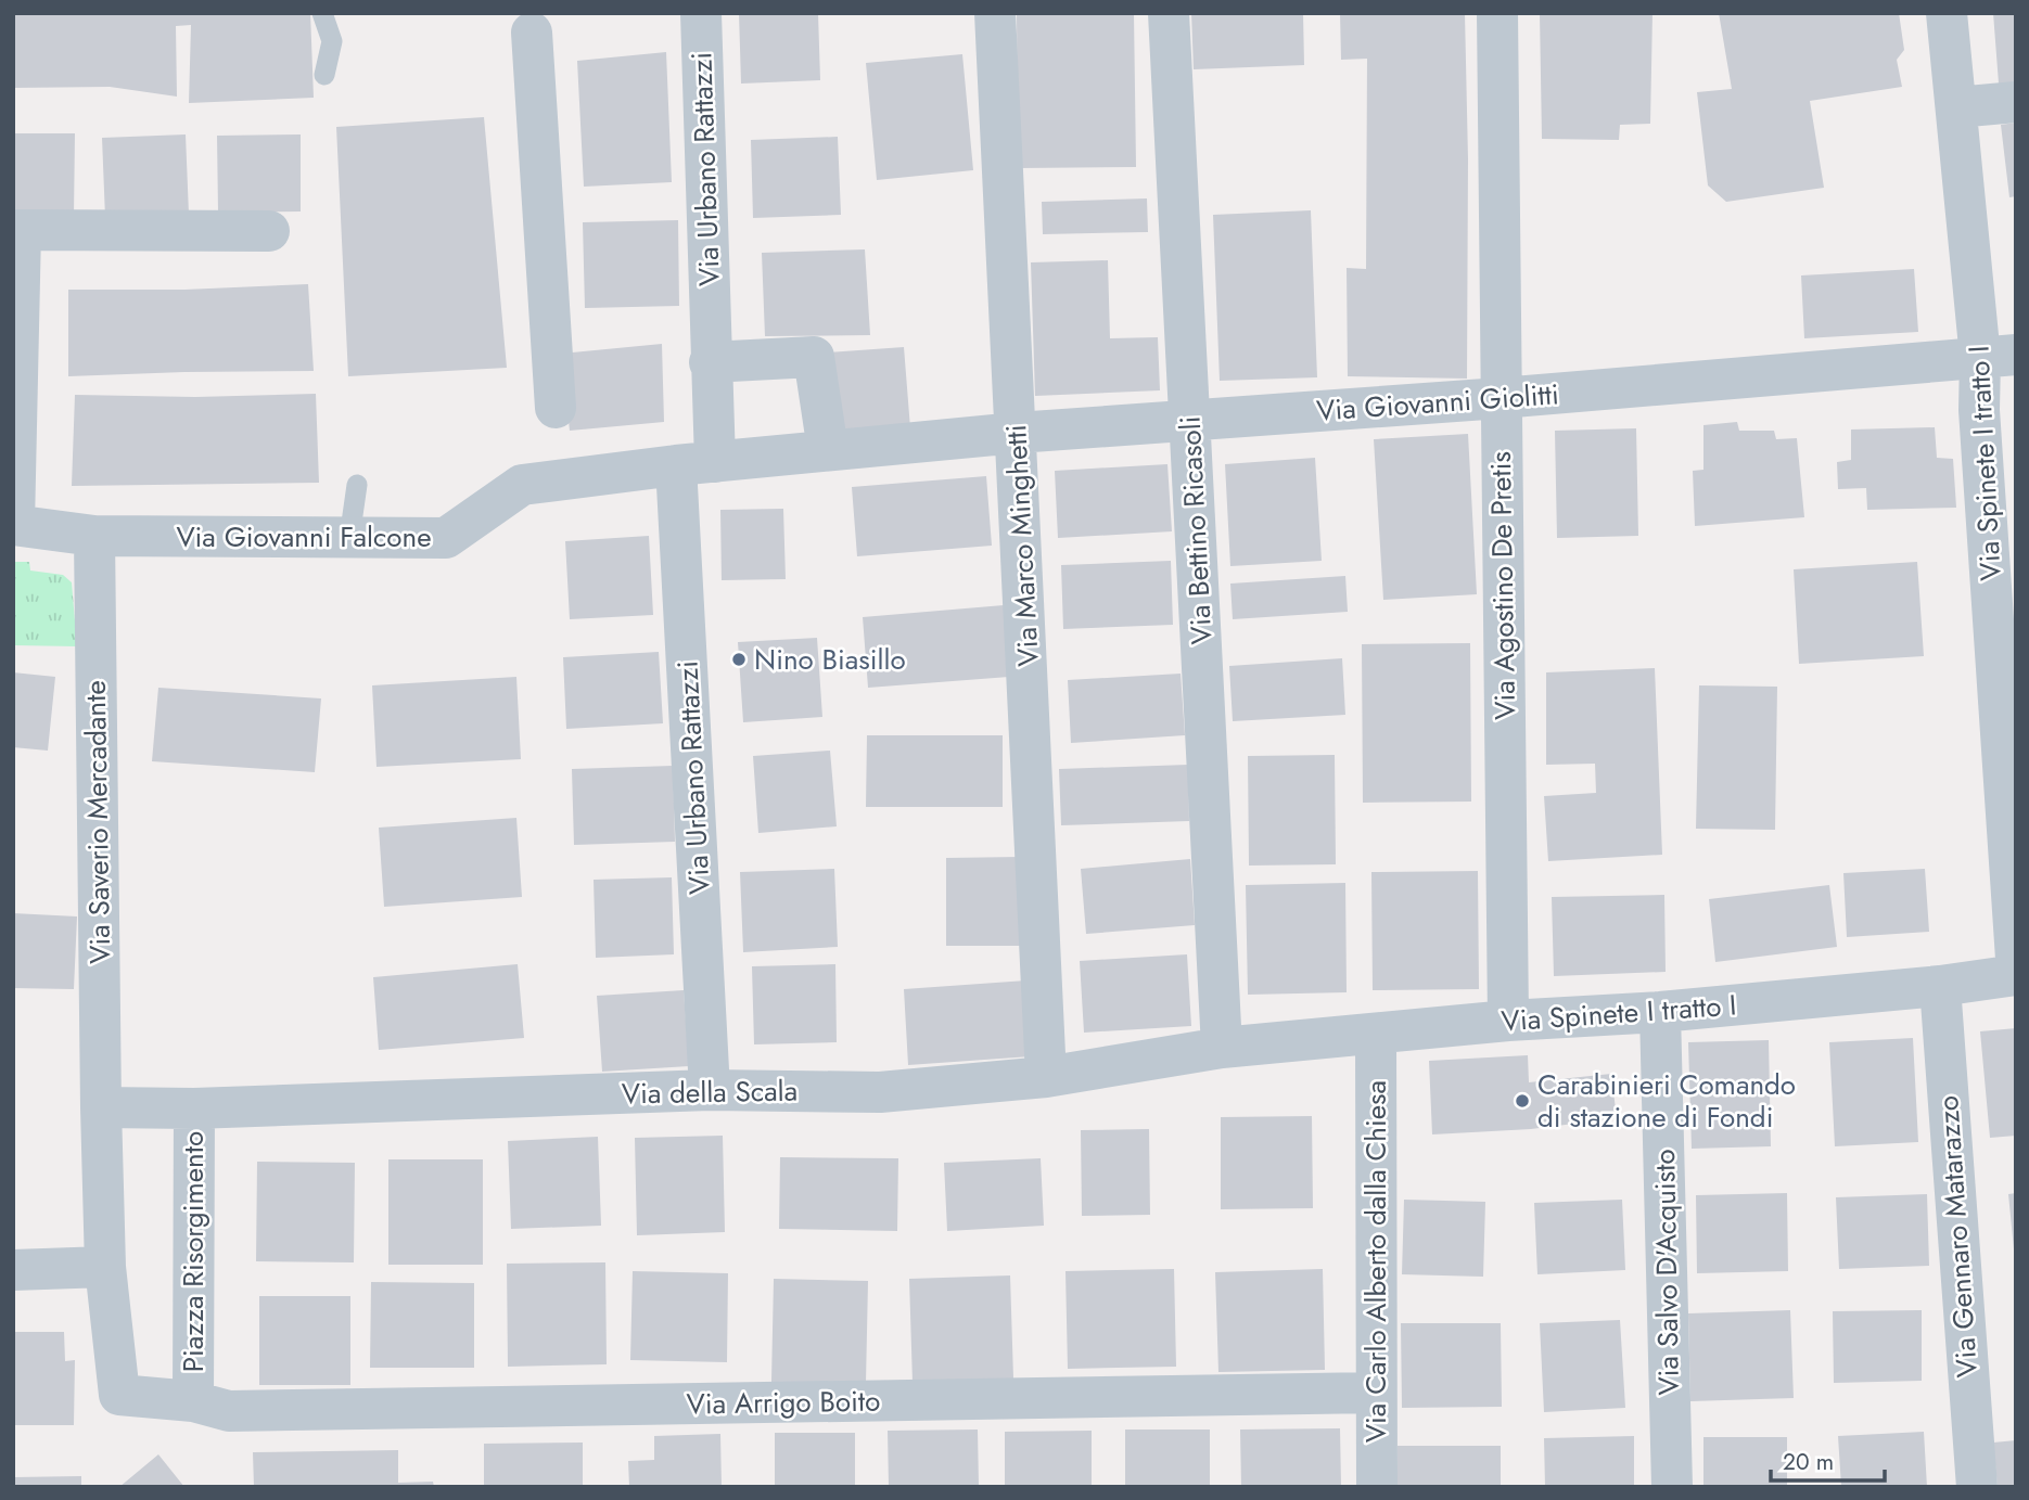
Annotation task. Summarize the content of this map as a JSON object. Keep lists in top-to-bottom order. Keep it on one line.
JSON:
{"streets":{"street":["Via Urbano Rattazzi","Via Giovanni Giolitti","Via Spinete I tratto I","Via Bettino Ricasoli","Via Giovanni Falcone","Via Marco Minghetti","Via Agostino De Pretis","Via Saverio Mercadante","Via della Scala","Via Gennaro Matarazzo","Piazza Risorgimento","Via Carlo Alberto dalla Chiesa","Via Salvo D'Acquisto","Via Arrigo Boito"]},"crossings":[["Via Urbano Rattazzi","Via Giovanni Falcone"],["Via Urbano Rattazzi","Via della Scala"],["Via Giovanni Giolitti","Via Spinete I tratto I"],["Via Giovanni Giolitti","Via Bettino Ricasoli"],["Via Giovanni Giolitti","Via Giovanni Falcone"],["Via Giovanni Giolitti","Via Marco Minghetti"],["Via Giovanni Giolitti","Via Agostino De Pretis"],["Via Spinete I tratto I","Via Bettino Ricasoli"],["Via Spinete I tratto I","Via Agostino De Pretis"],["Via Spinete I tratto I","Via della Scala"],["Via Spinete I tratto I","Via Gennaro Matarazzo"],["Via Spinete I tratto I","Via Carlo Alberto dalla Chiesa"],["Via Spinete I tratto I","Via Salvo D'Acquisto"],["Via Bettino Ricasoli","Via della Scala"],["Via Giovanni Falcone","Via Saverio Mercadante"],["Via Marco Minghetti","Via della Scala"],["Via Saverio Mercadante","Piazza Risorgimento"],["Via della Scala","Piazza Risorgimento"],["Piazza Risorgimento","Via Arrigo Boito"],["Via Carlo Alberto dalla Chiesa","Via Arrigo Boito"]],"places":["Nino Biasillo","Carabinieri Comando di stazione di Fondi"],"scale_bar":"20 m"}
